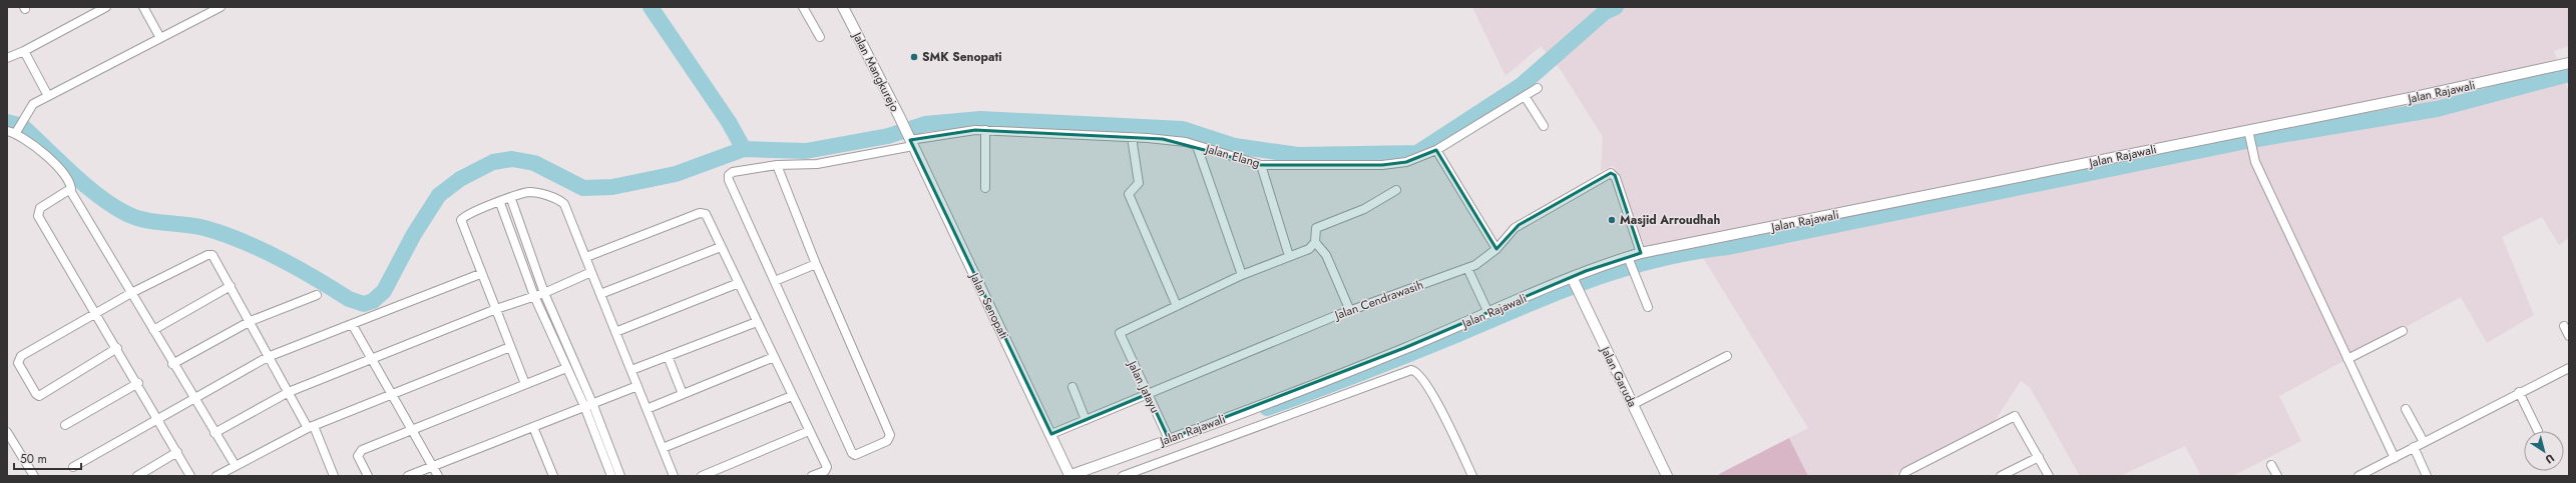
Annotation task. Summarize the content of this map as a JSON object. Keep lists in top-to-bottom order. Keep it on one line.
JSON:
{"streets":{"street":["Jalan Mangkurejo","Jalan Rajawali","Jalan Elang","Jalan Cendrawasih","Jalan Senopati","Jalan Garuda","Jalan Jatayu"]},"crossings":[["Jalan Mangkurejo","Jalan Elang"],["Jalan Mangkurejo","Jalan Senopati"],["Jalan Rajawali","Jalan Cendrawasih"],["Jalan Rajawali","Jalan Senopati"],["Jalan Rajawali","Jalan Garuda"],["Jalan Rajawali","Jalan Jatayu"],["Jalan Elang","Jalan Senopati"],["Jalan Cendrawasih","Jalan Senopati"],["Jalan Cendrawasih","Jalan Jatayu"]],"places":["SMK Senopati","Masjid Arroudhah"],"scale_bar":"50 m","north":"bottom right"}
